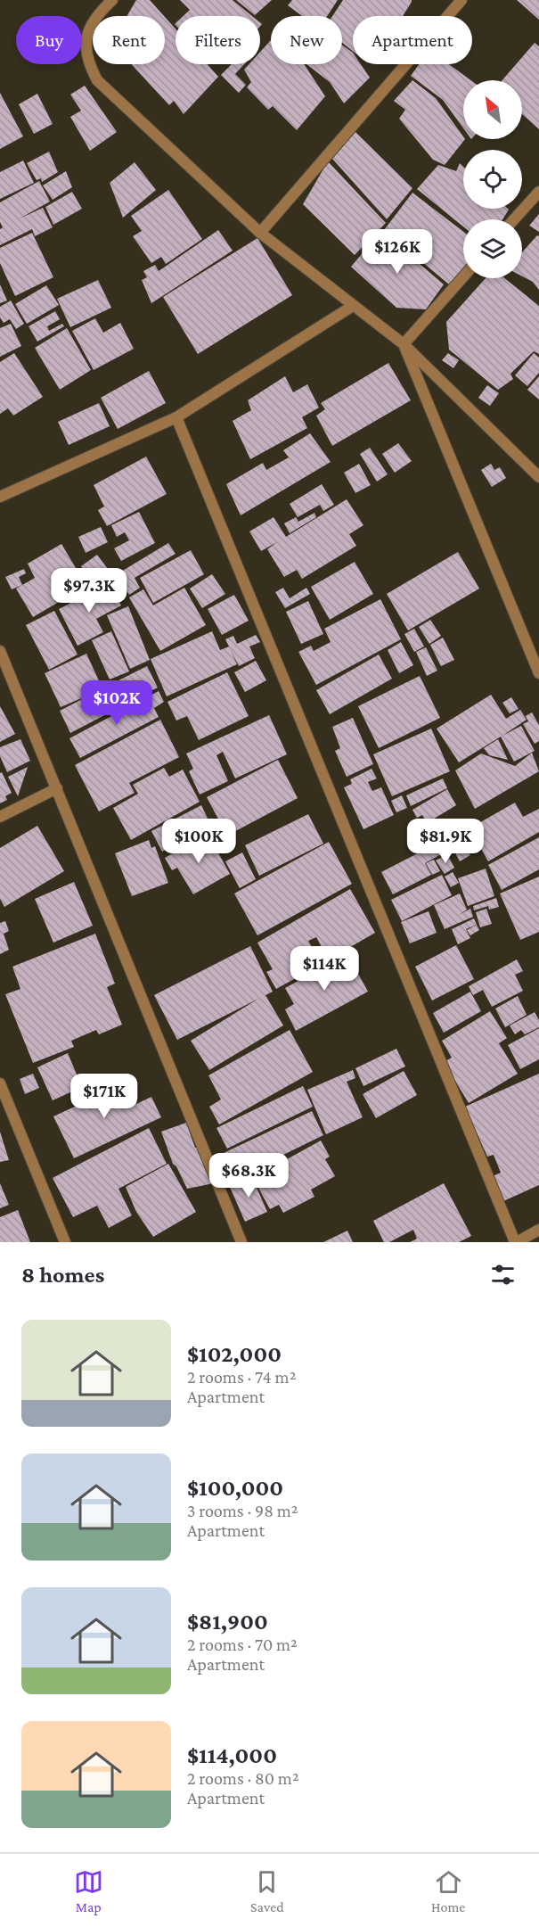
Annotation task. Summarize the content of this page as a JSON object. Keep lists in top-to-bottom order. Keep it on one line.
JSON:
{"north":"top left","page":{"chip":["Buy","Rent","Filters","New","Apartment"],"price":["$126K","$97.3K","$102K","$100K","$81.9K","$114K","$171K","$68.3K"],"heading":"8 homes","list":[{"name":"$102,000","note":"2 rooms · 74 m² · Apartment"},{"name":"$100,000","note":"3 rooms · 98 m² · Apartment"},{"name":"$81,900","note":"2 rooms · 70 m² · Apartment"},{"name":"$114,000","note":"2 rooms · 80 m² · Apartment"}],"tabs":["Map","Saved","Home"]}}
